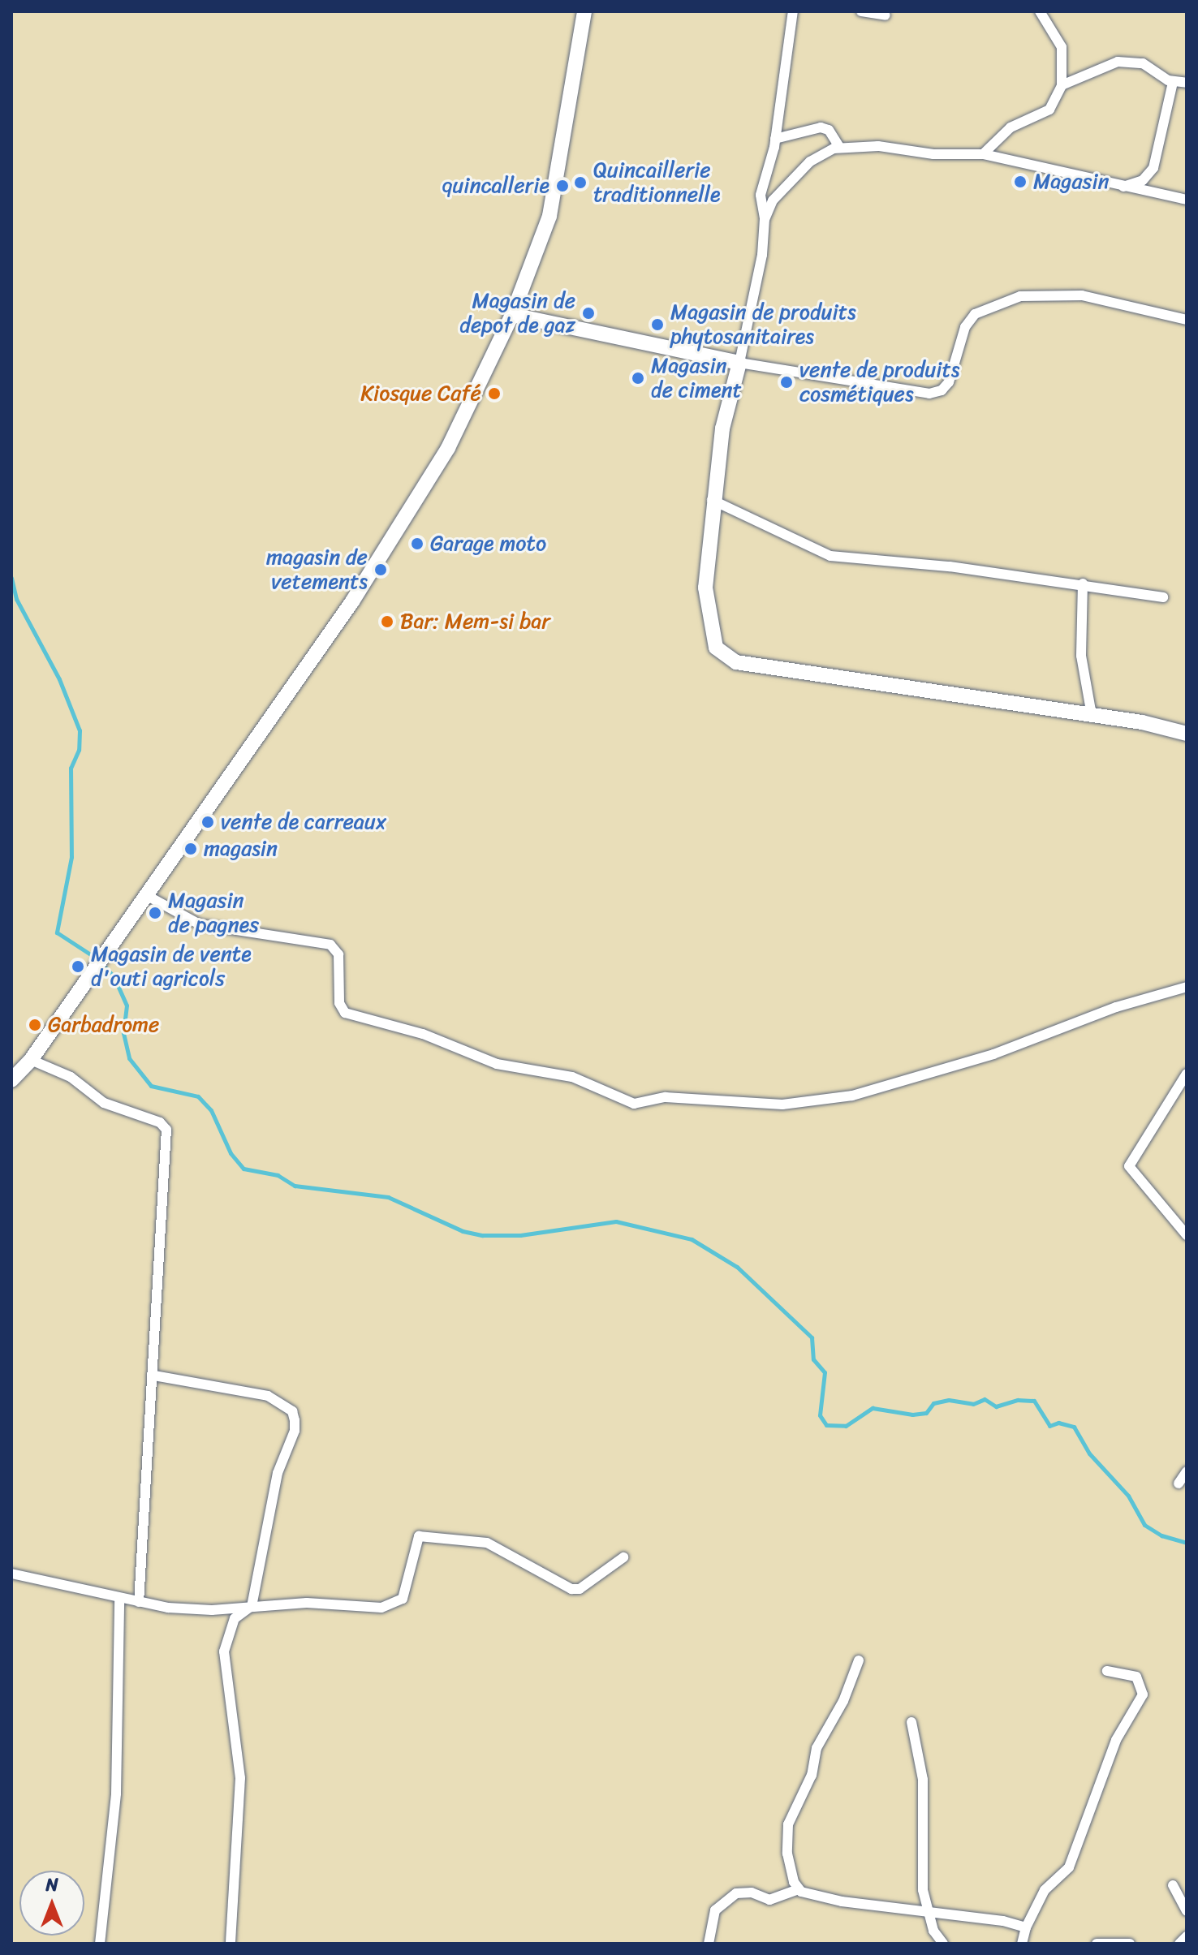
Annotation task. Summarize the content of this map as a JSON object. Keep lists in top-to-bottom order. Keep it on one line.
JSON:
{"places":["Magasin","Quincaillerie traditionnelle","quincallerie","Magasin de depot de gaz","Magasin de produits phytosanitaires","Magasin de ciment","vente de produits cosmétiques","Kiosque Café","Garage moto","magasin de vetements","Bar: Mem-si bar","vente de carreaux","magasin","Magasin de pagnes","Magasin de vente d'outi agricols","Garbadrome"],"north":"top"}
